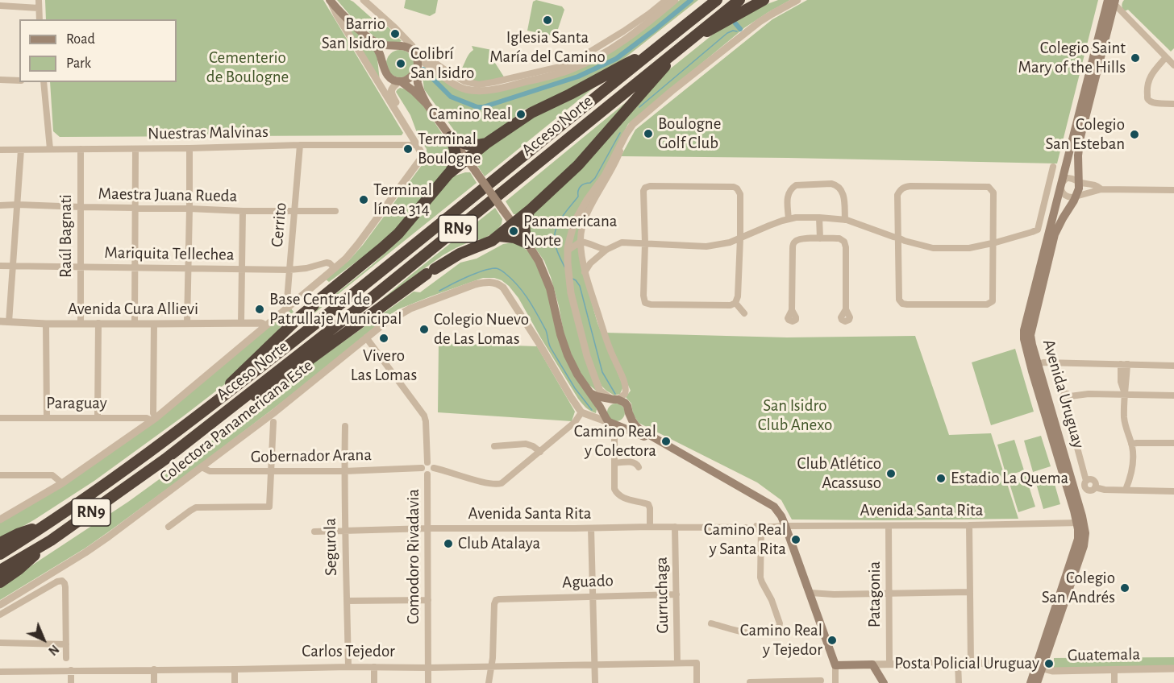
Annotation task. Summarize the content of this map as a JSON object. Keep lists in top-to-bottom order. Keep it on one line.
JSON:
{"streets":{"highway":["Acceso Norte","RN9"],"main road":["Avenida Uruguay"],"street":["Nuestras Malvinas","Maestra Juana Rueda","Cerrito","Raúl Bagnati","Mariquita Tellechea","Avenida Cura Allievi","Paraguay","Colectora Panamericana Este","Gobernador Arana","Avenida Santa Rita","Segurola","Comodoro Rivadavia","Aguado","Patagonia","Gurruchaga","Carlos Tejedor","Guatemala"]},"crossings":[["Nuestras Malvinas","Cerrito"],["Nuestras Malvinas","Raúl Bagnati"],["Maestra Juana Rueda","Cerrito"],["Maestra Juana Rueda","Raúl Bagnati"],["Cerrito","Mariquita Tellechea"],["Raúl Bagnati","Mariquita Tellechea"],["Raúl Bagnati","Avenida Cura Allievi"],["Avenida Uruguay","Avenida Santa Rita"],["Avenida Uruguay","Guatemala"],["Colectora Panamericana Este","Gobernador Arana"],["Gobernador Arana","Segurola"],["Gobernador Arana","Comodoro Rivadavia"],["Avenida Santa Rita","Segurola"],["Avenida Santa Rita","Comodoro Rivadavia"],["Avenida Santa Rita","Patagonia"],["Avenida Santa Rita","Gurruchaga"],["Segurola","Carlos Tejedor"],["Comodoro Rivadavia","Carlos Tejedor"],["Aguado","Gurruchaga"],["Aguado","Carlos Tejedor"],["Gurruchaga","Carlos Tejedor"]],"parks":["Cementerio de Boulogne","San Isidro Club Anexo"],"places":["Iglesia Santa María del Camino","Barrio San Isidro","Colegio Saint Mary of the Hills","Colibrí San Isidro","Camino Real","Boulogne Golf Club","Colegio San Esteban","Terminal Boulogne","Terminal línea 314","Panamericana Norte","Base Central de Patrullaje Municipal","Colegio Nuevo de Las Lomas","Vivero Las Lomas","Camino Real y Colectora","Club Atlético Acassuso","Estadio La Quema","Camino Real y Santa Rita","Club Atalaya","Colegio San Andrés","Camino Real y Tejedor","Posta Policial Uruguay"],"legend":["Road","Park"],"north":"bottom right"}
